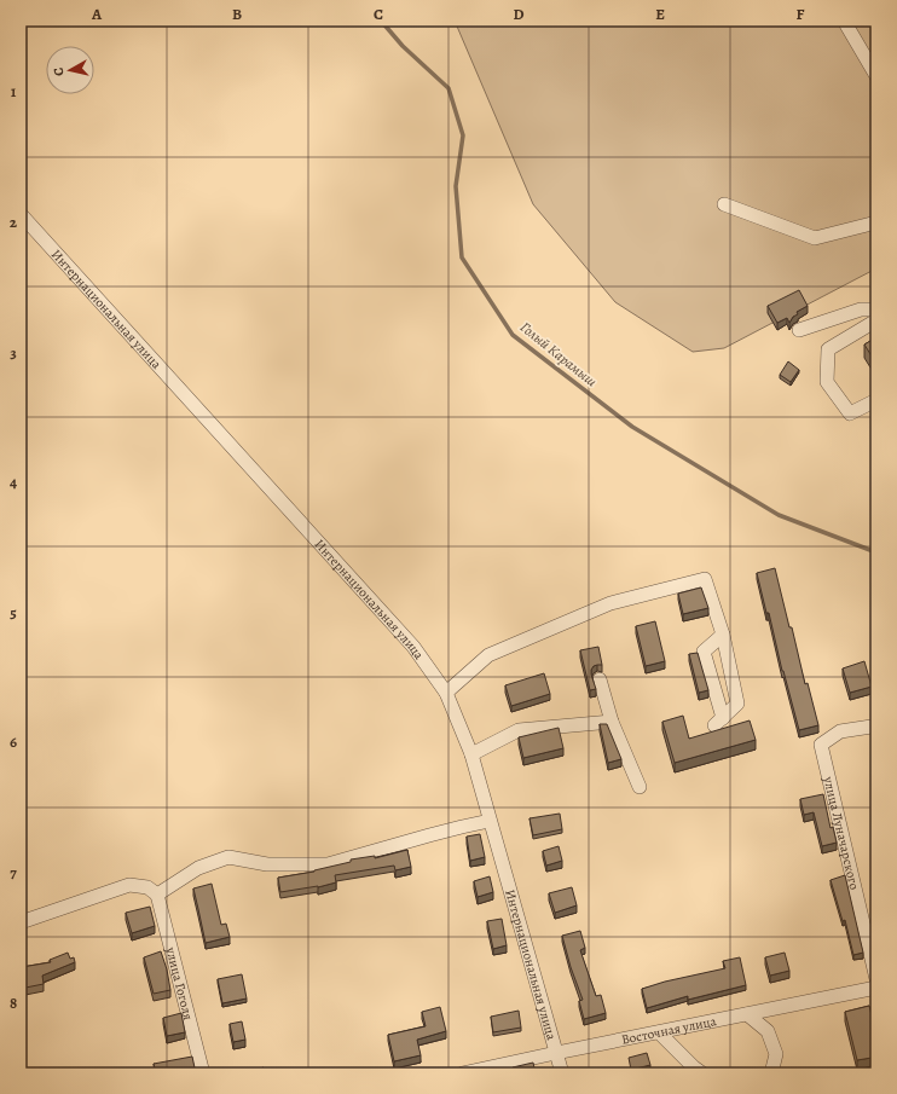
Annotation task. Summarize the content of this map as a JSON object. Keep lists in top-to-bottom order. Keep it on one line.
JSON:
{"streets":{"street":["Интернациональная улица","улица Луначарского","улица Гоголя","Восточная улица"]},"crossings":[["Интернациональная улица","Восточная улица"]],"water":["Голый Карамыш"],"north":"left","grid":{"columns":["A","B","C","D","E","F"],"rows":["1","2","3","4","5","6","7","8"]}}
